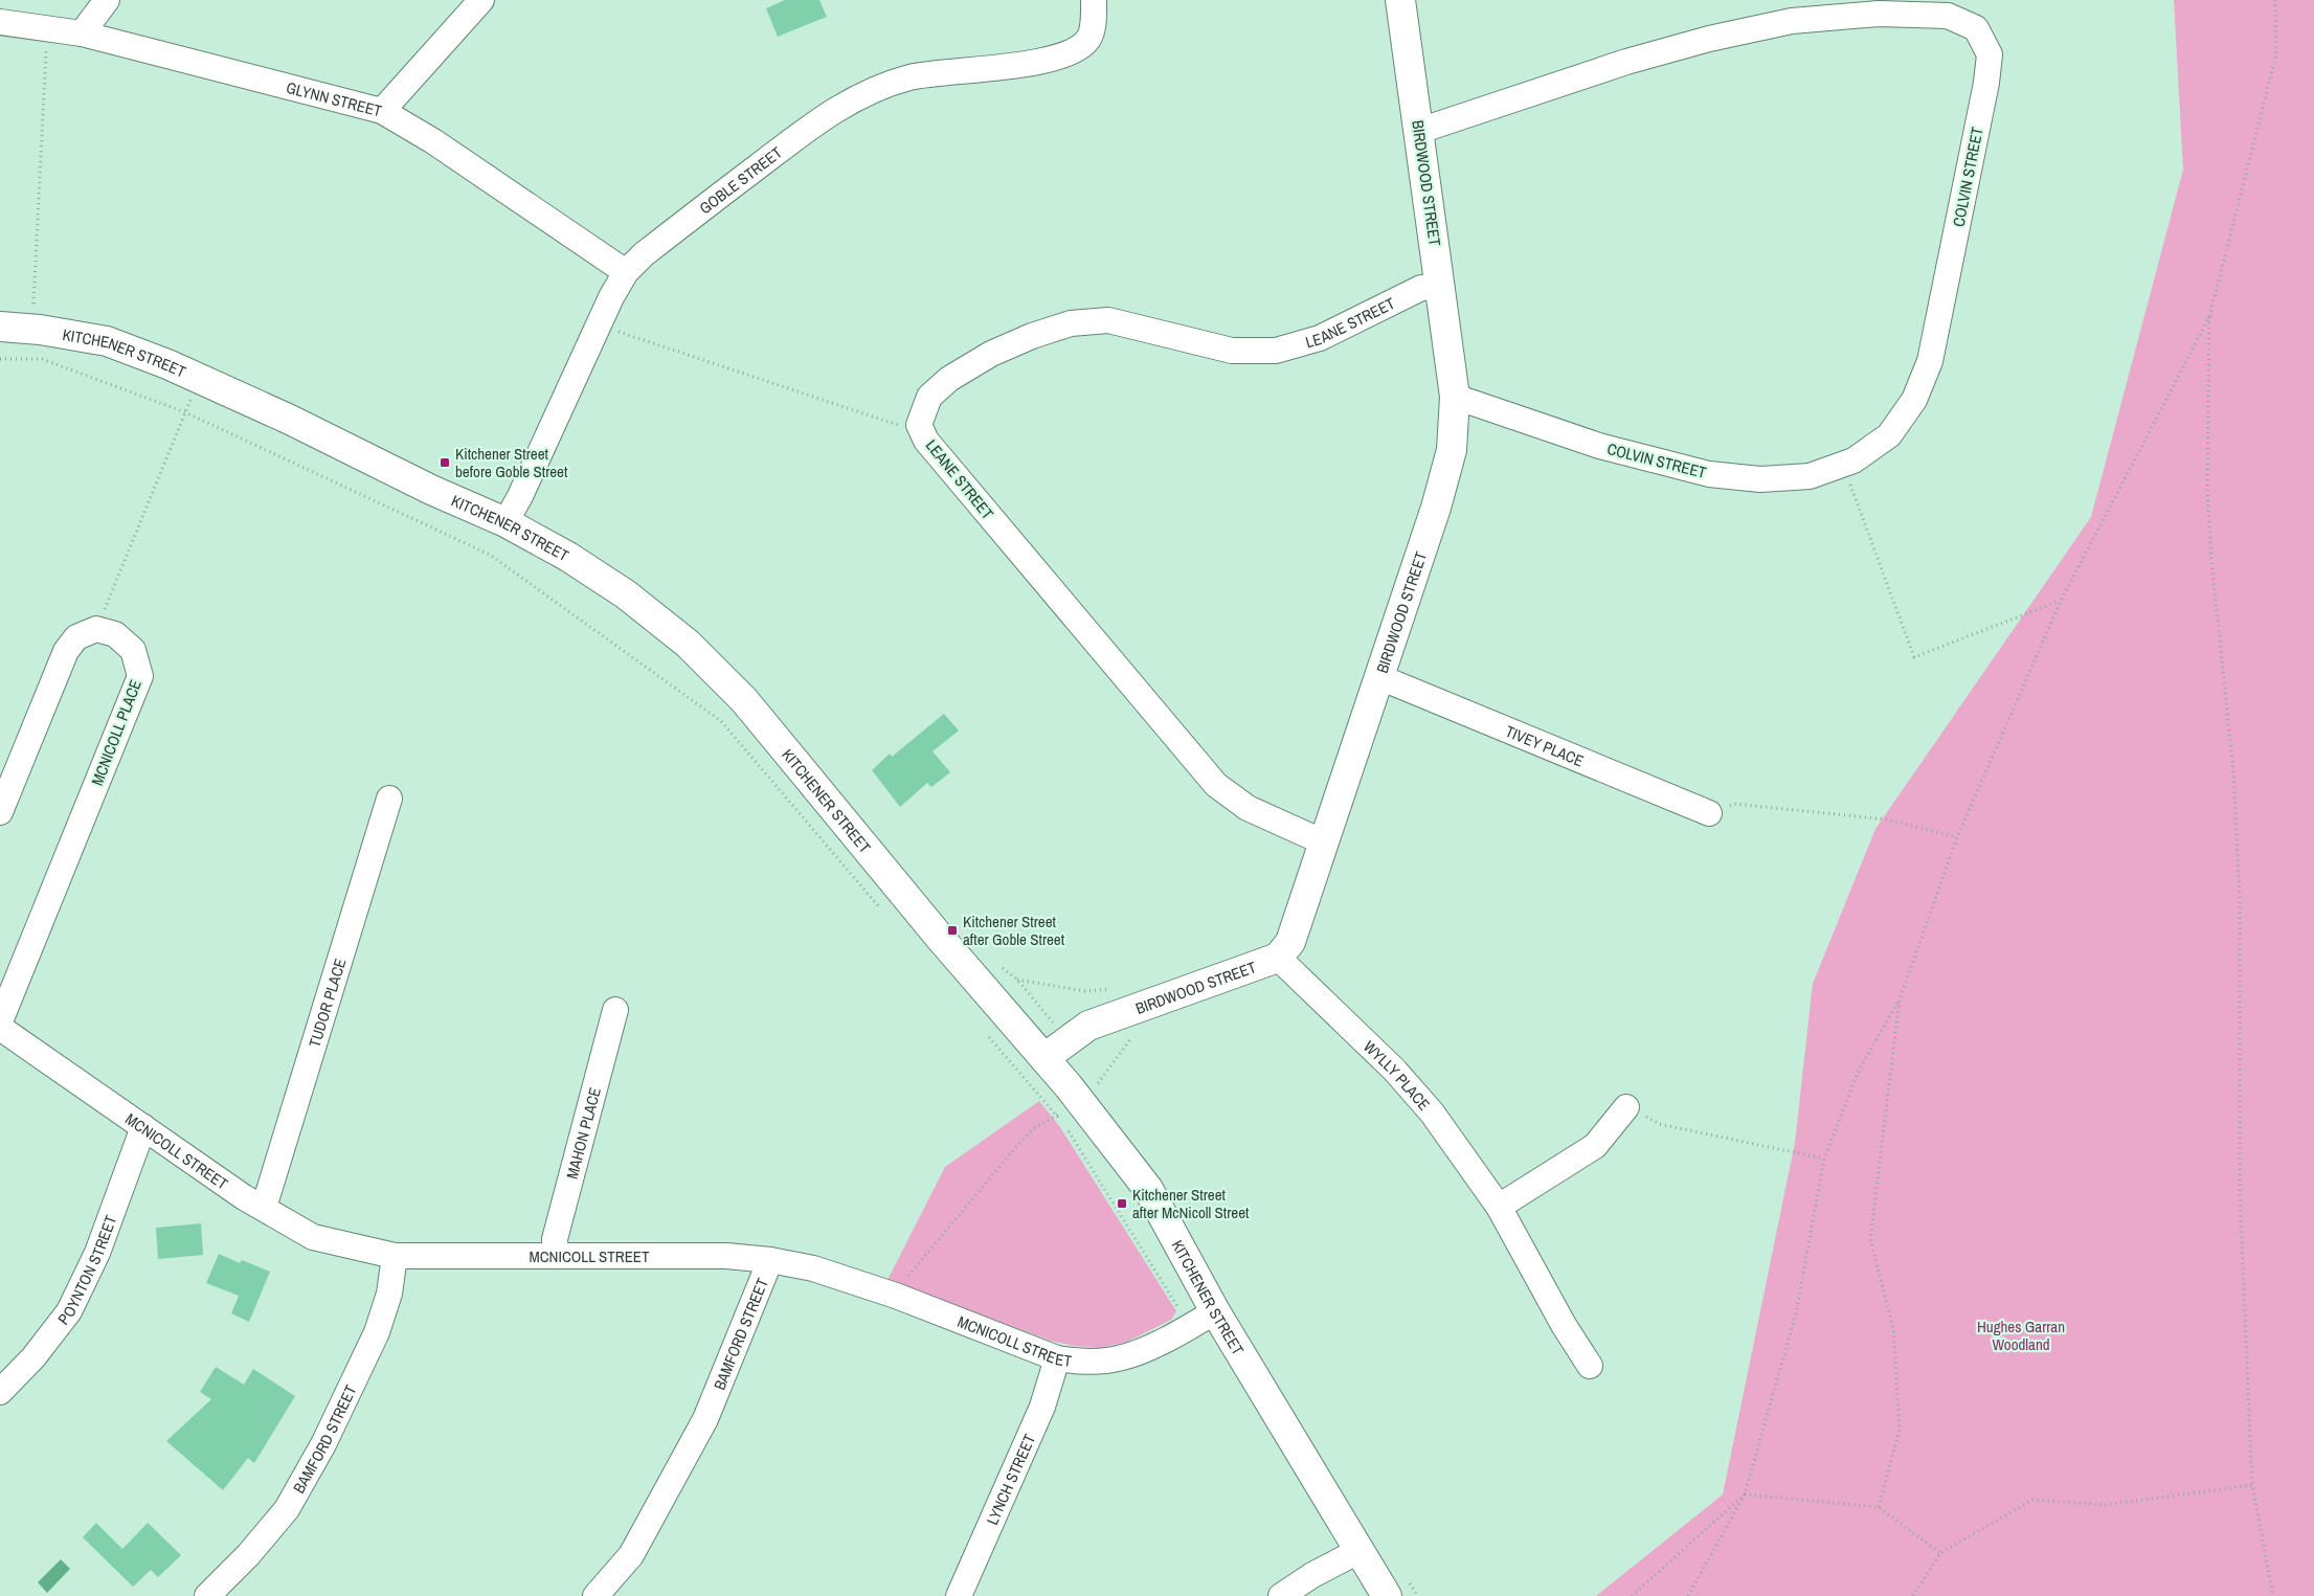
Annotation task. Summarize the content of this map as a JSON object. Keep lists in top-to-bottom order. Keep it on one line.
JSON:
{"streets":{"street":["GLYNN STREET","COLVIN STREET","GOBLE STREET","BIRDWOOD STREET","LEANE STREET","KITCHENER STREET","MCNICOLL PLACE","TIVEY PLACE","TUDOR PLACE","WYLLY PLACE","MAHON PLACE","MCNICOLL STREET","POYNTON STREET","BAMFORD STREET","LYNCH STREET"]},"crossings":[["GLYNN STREET","GOBLE STREET"],["COLVIN STREET","BIRDWOOD STREET"],["GOBLE STREET","KITCHENER STREET"],["BIRDWOOD STREET","LEANE STREET"],["BIRDWOOD STREET","KITCHENER STREET"],["BIRDWOOD STREET","TIVEY PLACE"],["BIRDWOOD STREET","WYLLY PLACE"],["KITCHENER STREET","MCNICOLL STREET"],["TUDOR PLACE","MCNICOLL STREET"],["MAHON PLACE","MCNICOLL STREET"],["MCNICOLL STREET","POYNTON STREET"],["MCNICOLL STREET","BAMFORD STREET"],["MCNICOLL STREET","LYNCH STREET"]],"parks":["Hughes Garran Woodland"],"places":{"transit":["Kitchener Street before Goble Street","Kitchener Street after Goble Street","Kitchener Street after McNicoll Street"]}}
